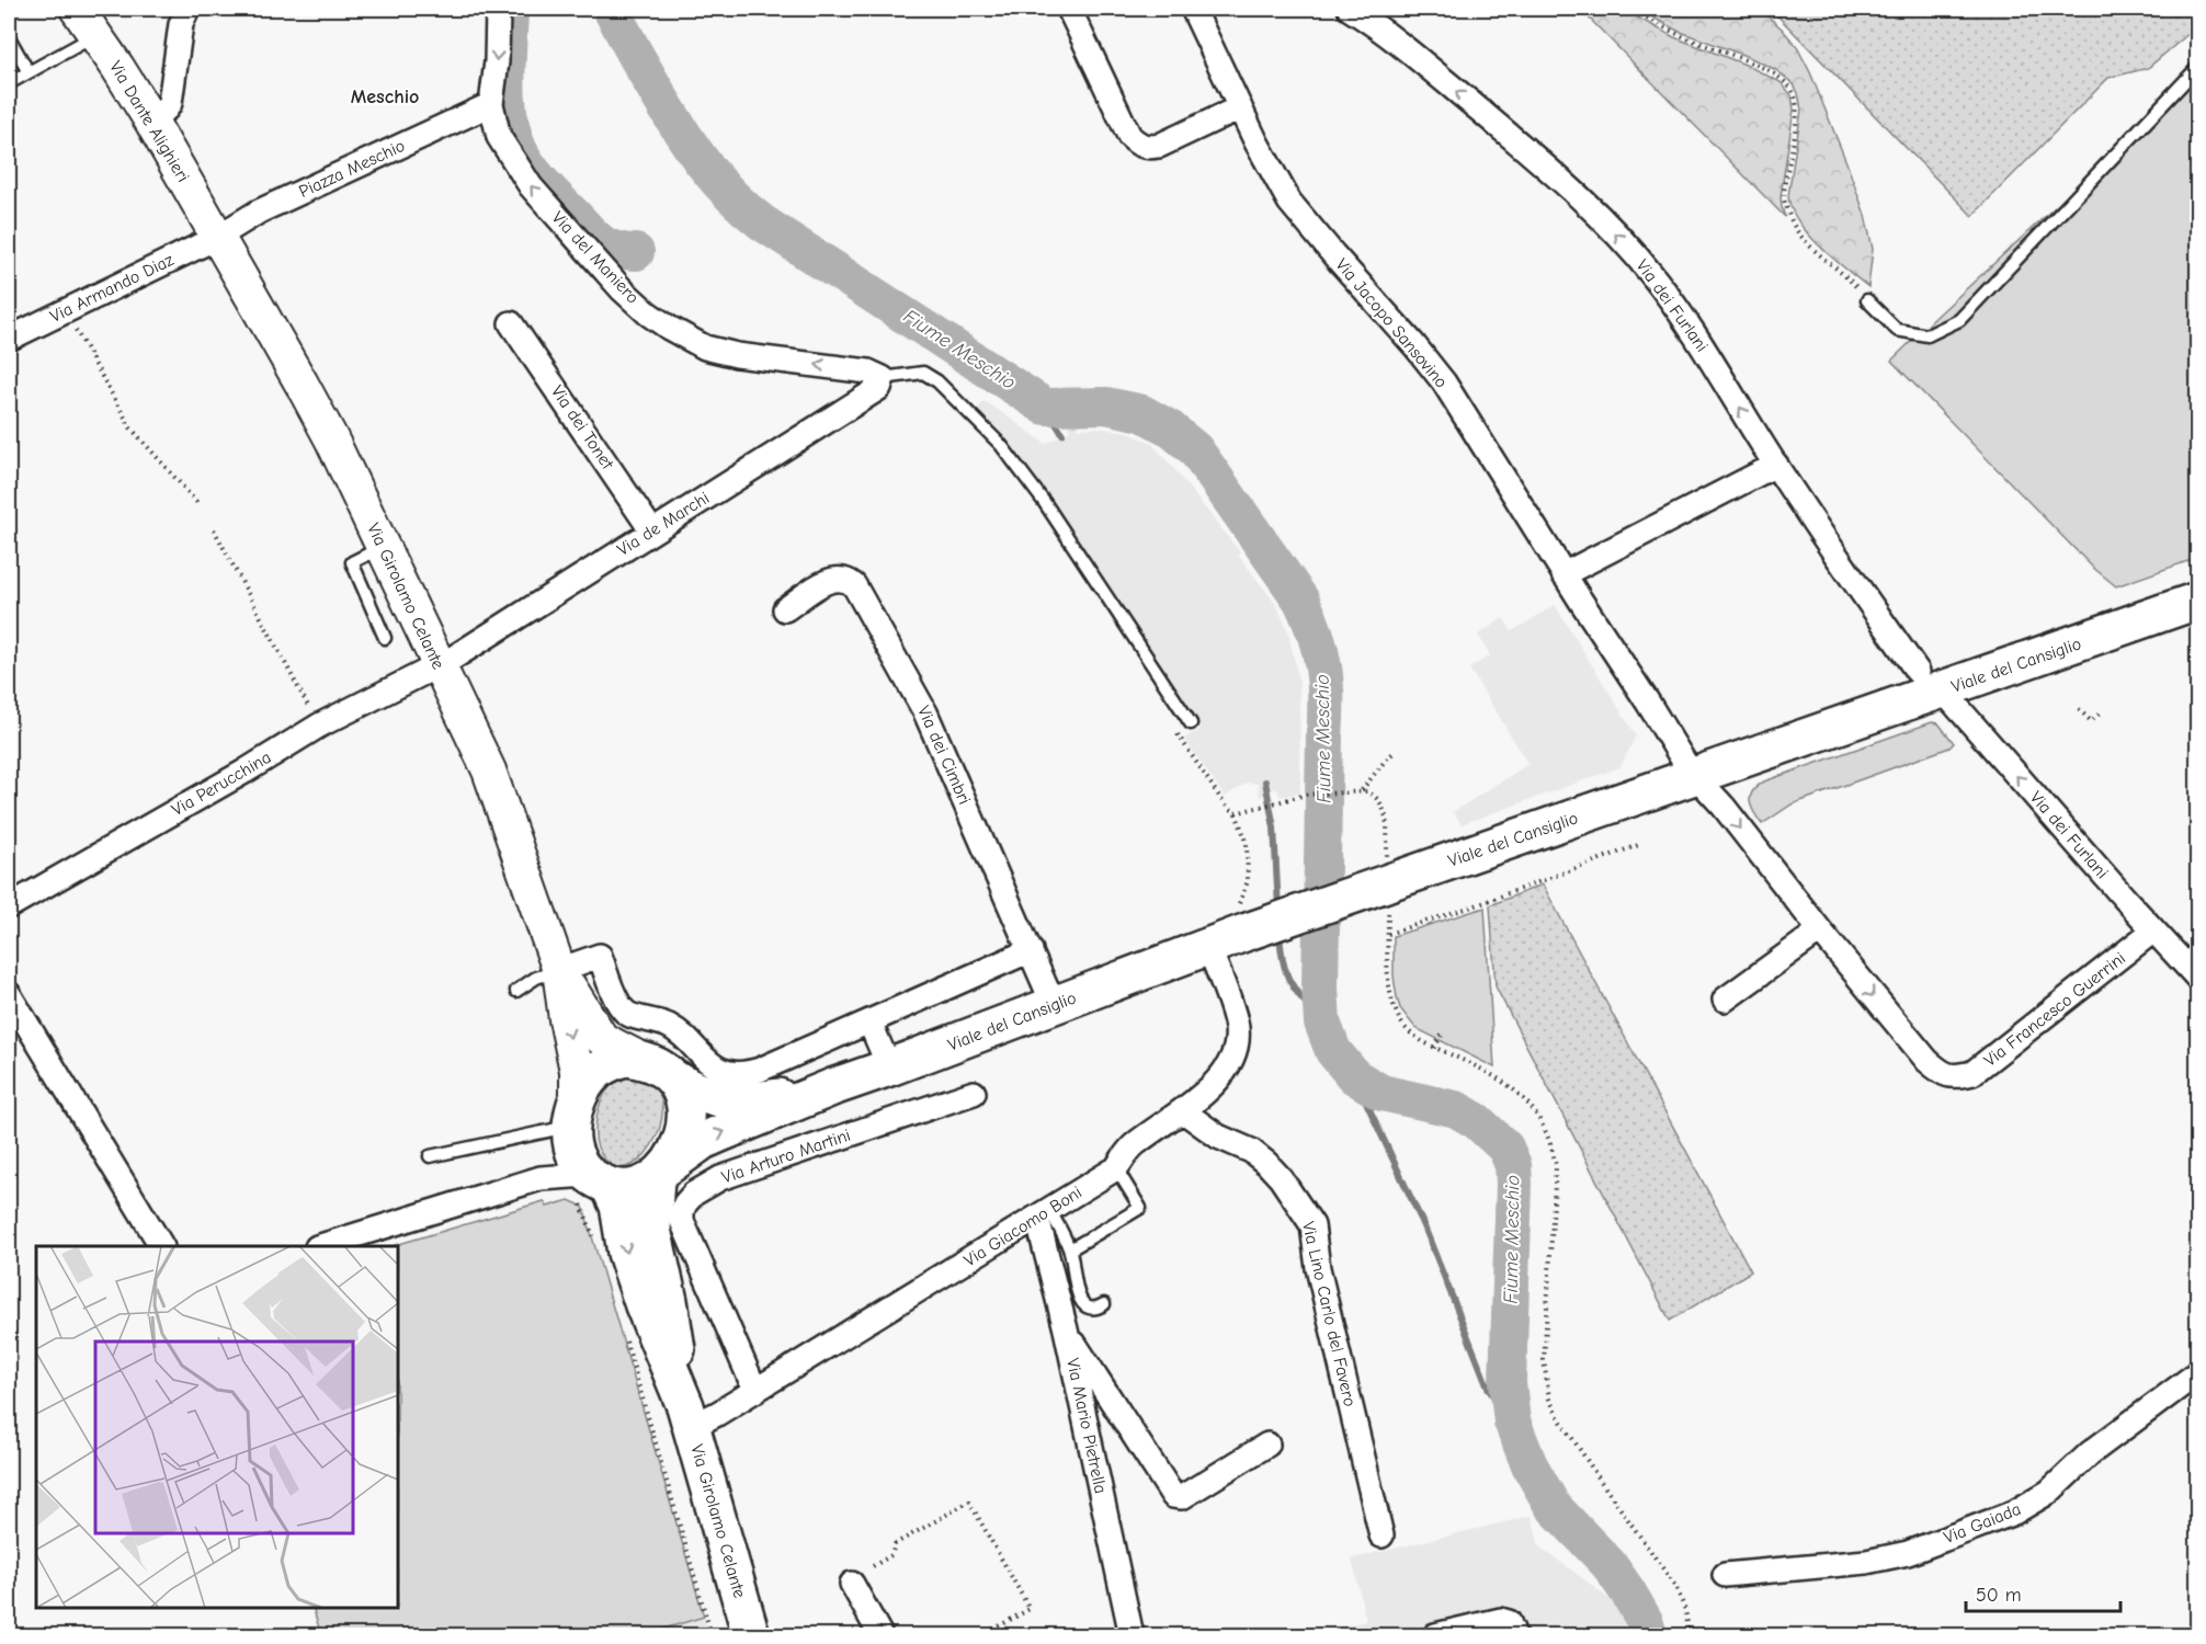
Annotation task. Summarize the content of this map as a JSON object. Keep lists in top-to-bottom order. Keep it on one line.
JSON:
{"streets":{"main road":["Via Dante Alighieri","Via Girolamo Celante","Viale del Cansiglio"],"street":["Piazza Meschio","Via del Maniero","Via Armando Diaz","Via dei Furlani","Via Jacopo Sansovino","Via dei Tonet","Via de Marchi","Via dei Cimbri","Via Perucchina","Via Francesco Guerrini","Via Arturo Martini","Via Giacomo Boni","Via Lino Carlo del Favero","Via Mario Pietrella","Via Gaiada"]},"crossings":[["Via Dante Alighieri","Piazza Meschio"],["Via Dante Alighieri","Via Armando Diaz"],["Via Dante Alighieri","Via Girolamo Celante"],["Piazza Meschio","Via del Maniero"],["Piazza Meschio","Via Armando Diaz"],["Piazza Meschio","Via Girolamo Celante"],["Via del Maniero","Via de Marchi"],["Via Armando Diaz","Via Girolamo Celante"],["Via dei Furlani","Viale del Cansiglio"],["Via dei Furlani","Via Francesco Guerrini"],["Via Jacopo Sansovino","Viale del Cansiglio"],["Via Jacopo Sansovino","Via Francesco Guerrini"],["Via dei Tonet","Via de Marchi"],["Via de Marchi","Via Girolamo Celante"],["Via de Marchi","Via Perucchina"],["Via Girolamo Celante","Viale del Cansiglio"],["Via Girolamo Celante","Via Perucchina"],["Via Girolamo Celante","Via Giacomo Boni"],["Viale del Cansiglio","Via dei Cimbri"],["Viale del Cansiglio","Via Francesco Guerrini"],["Viale del Cansiglio","Via Giacomo Boni"],["Via Arturo Martini","Via Giacomo Boni"],["Via Giacomo Boni","Via Lino Carlo del Favero"],["Via Giacomo Boni","Via Mario Pietrella"]],"one_way":["Via dei Furlani"],"districts":["Meschio"],"water":["Fiume Meschio"],"scale_bar":"50 m"}
